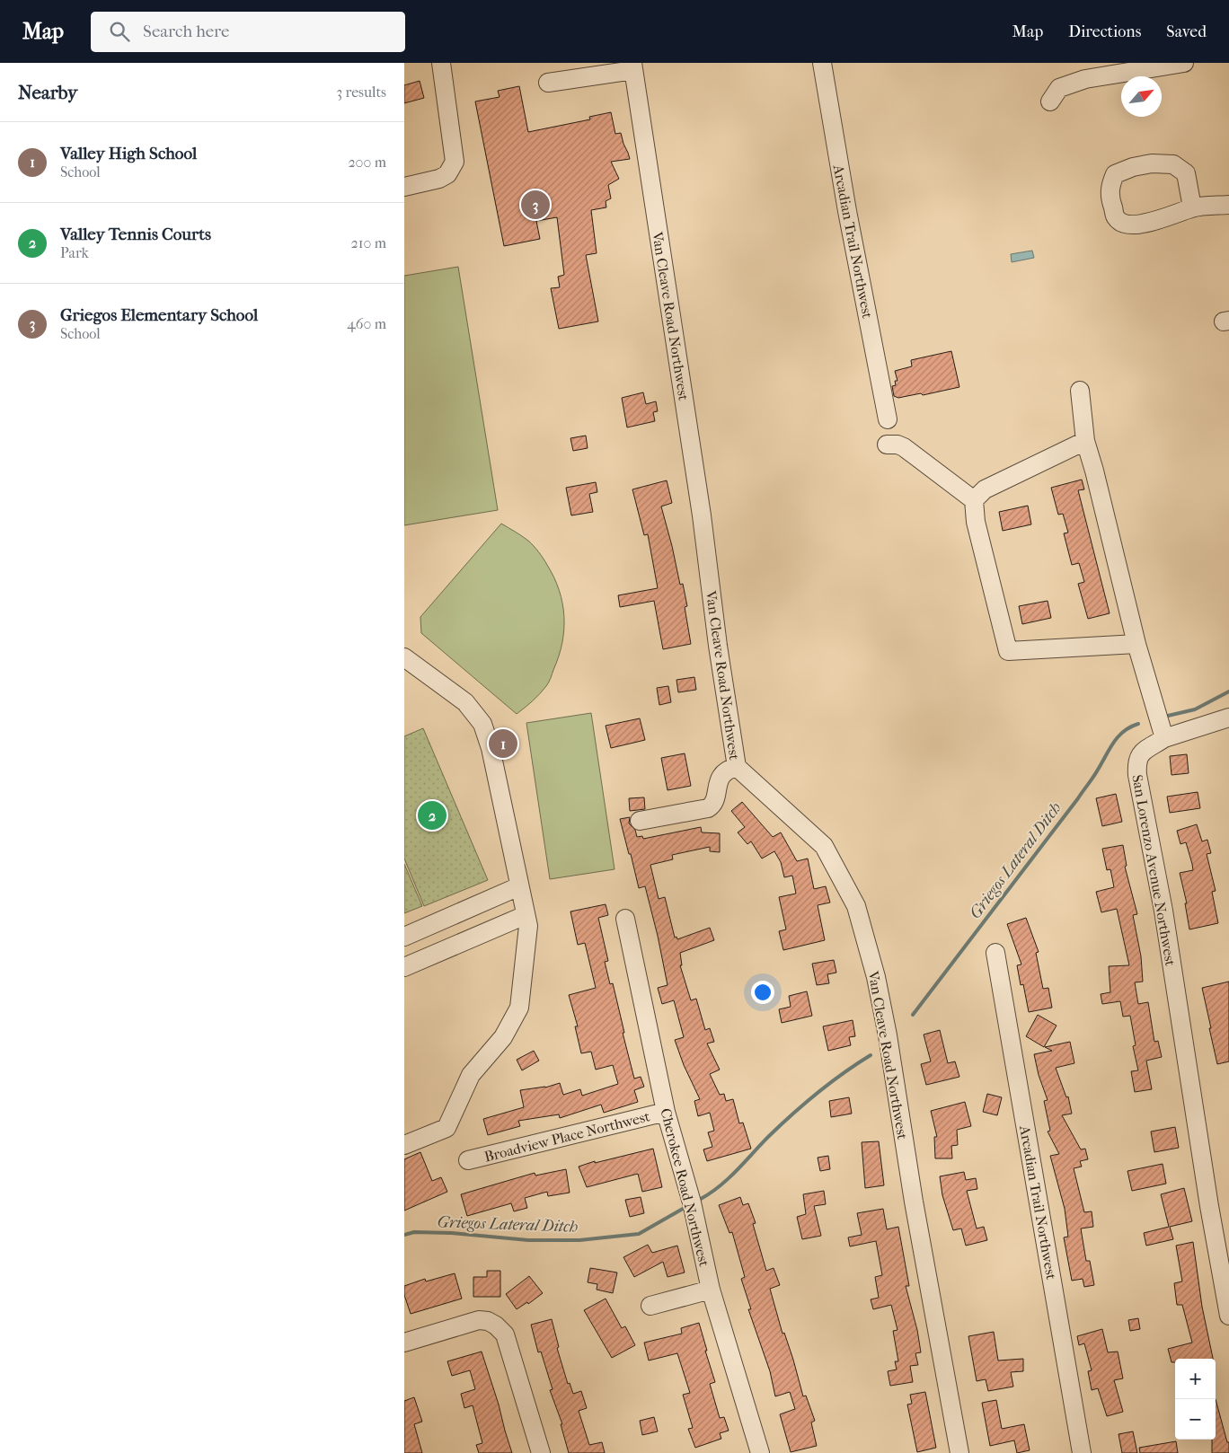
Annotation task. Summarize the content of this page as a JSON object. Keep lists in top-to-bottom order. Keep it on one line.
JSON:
{"streets":{"street":["Arcadian Trail Northwest","Van Cleave Road Northwest","San Lorenzo Avenue Northwest","Broadview Place Northwest","Cherokee Road Northwest"]},"crossings":[["Broadview Place Northwest","Cherokee Road Northwest"]],"water":["Griegos Lateral Ditch"],"north":"top right","page":{"header":"Map","search":"Search here","nav":["Map","Directions","Saved"],"heading":["Nearby","3 results"],"list":[{"mark":"1","name":"Valley High School","note":"School","value":"200 m"},{"mark":"2","name":"Valley Tennis Courts","note":"Park","value":"210 m"},{"mark":"3","name":"Griegos Elementary School","note":"School","value":"460 m"}],"pins":["3","1","2"],"map_buttons":["+","−"]}}
